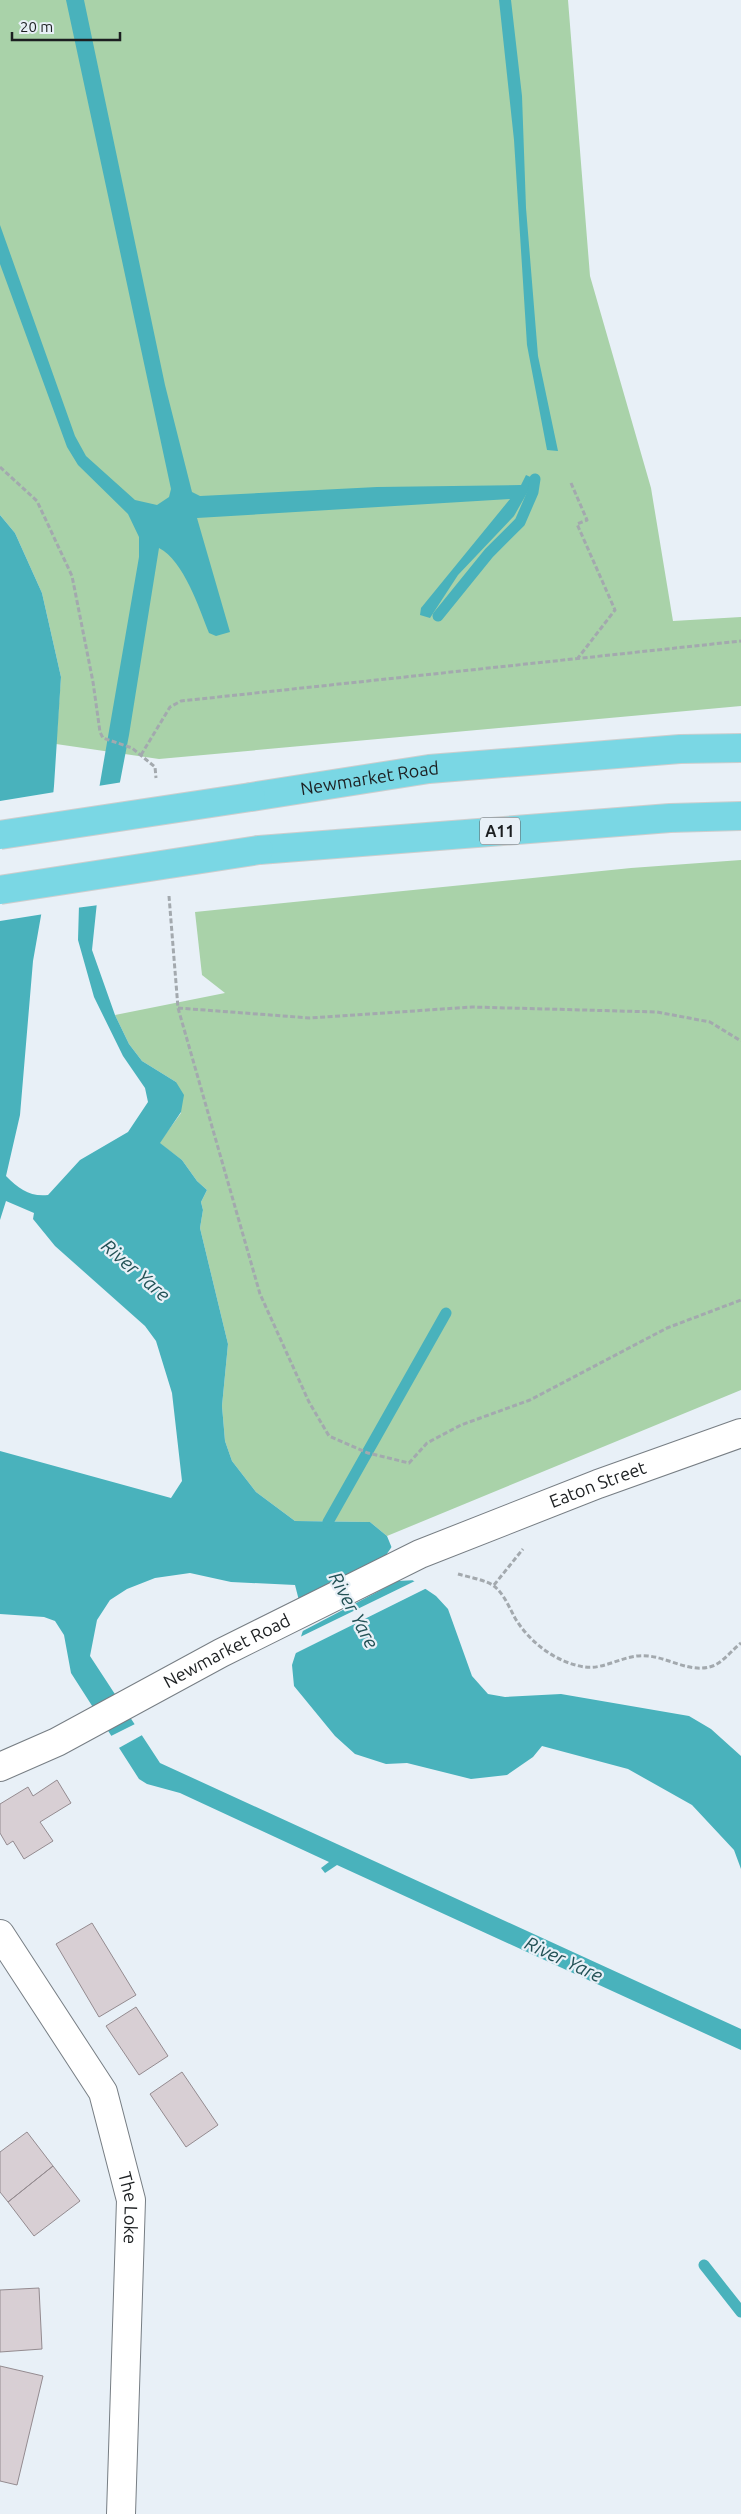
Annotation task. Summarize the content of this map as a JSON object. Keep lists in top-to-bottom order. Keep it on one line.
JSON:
{"streets":{"highway":["Newmarket Road","A11"],"street":["Eaton Street","The Loke"]},"crossings":[["Newmarket Road","Eaton Street"]],"water":["River Yare"],"scale_bar":"20 m"}
